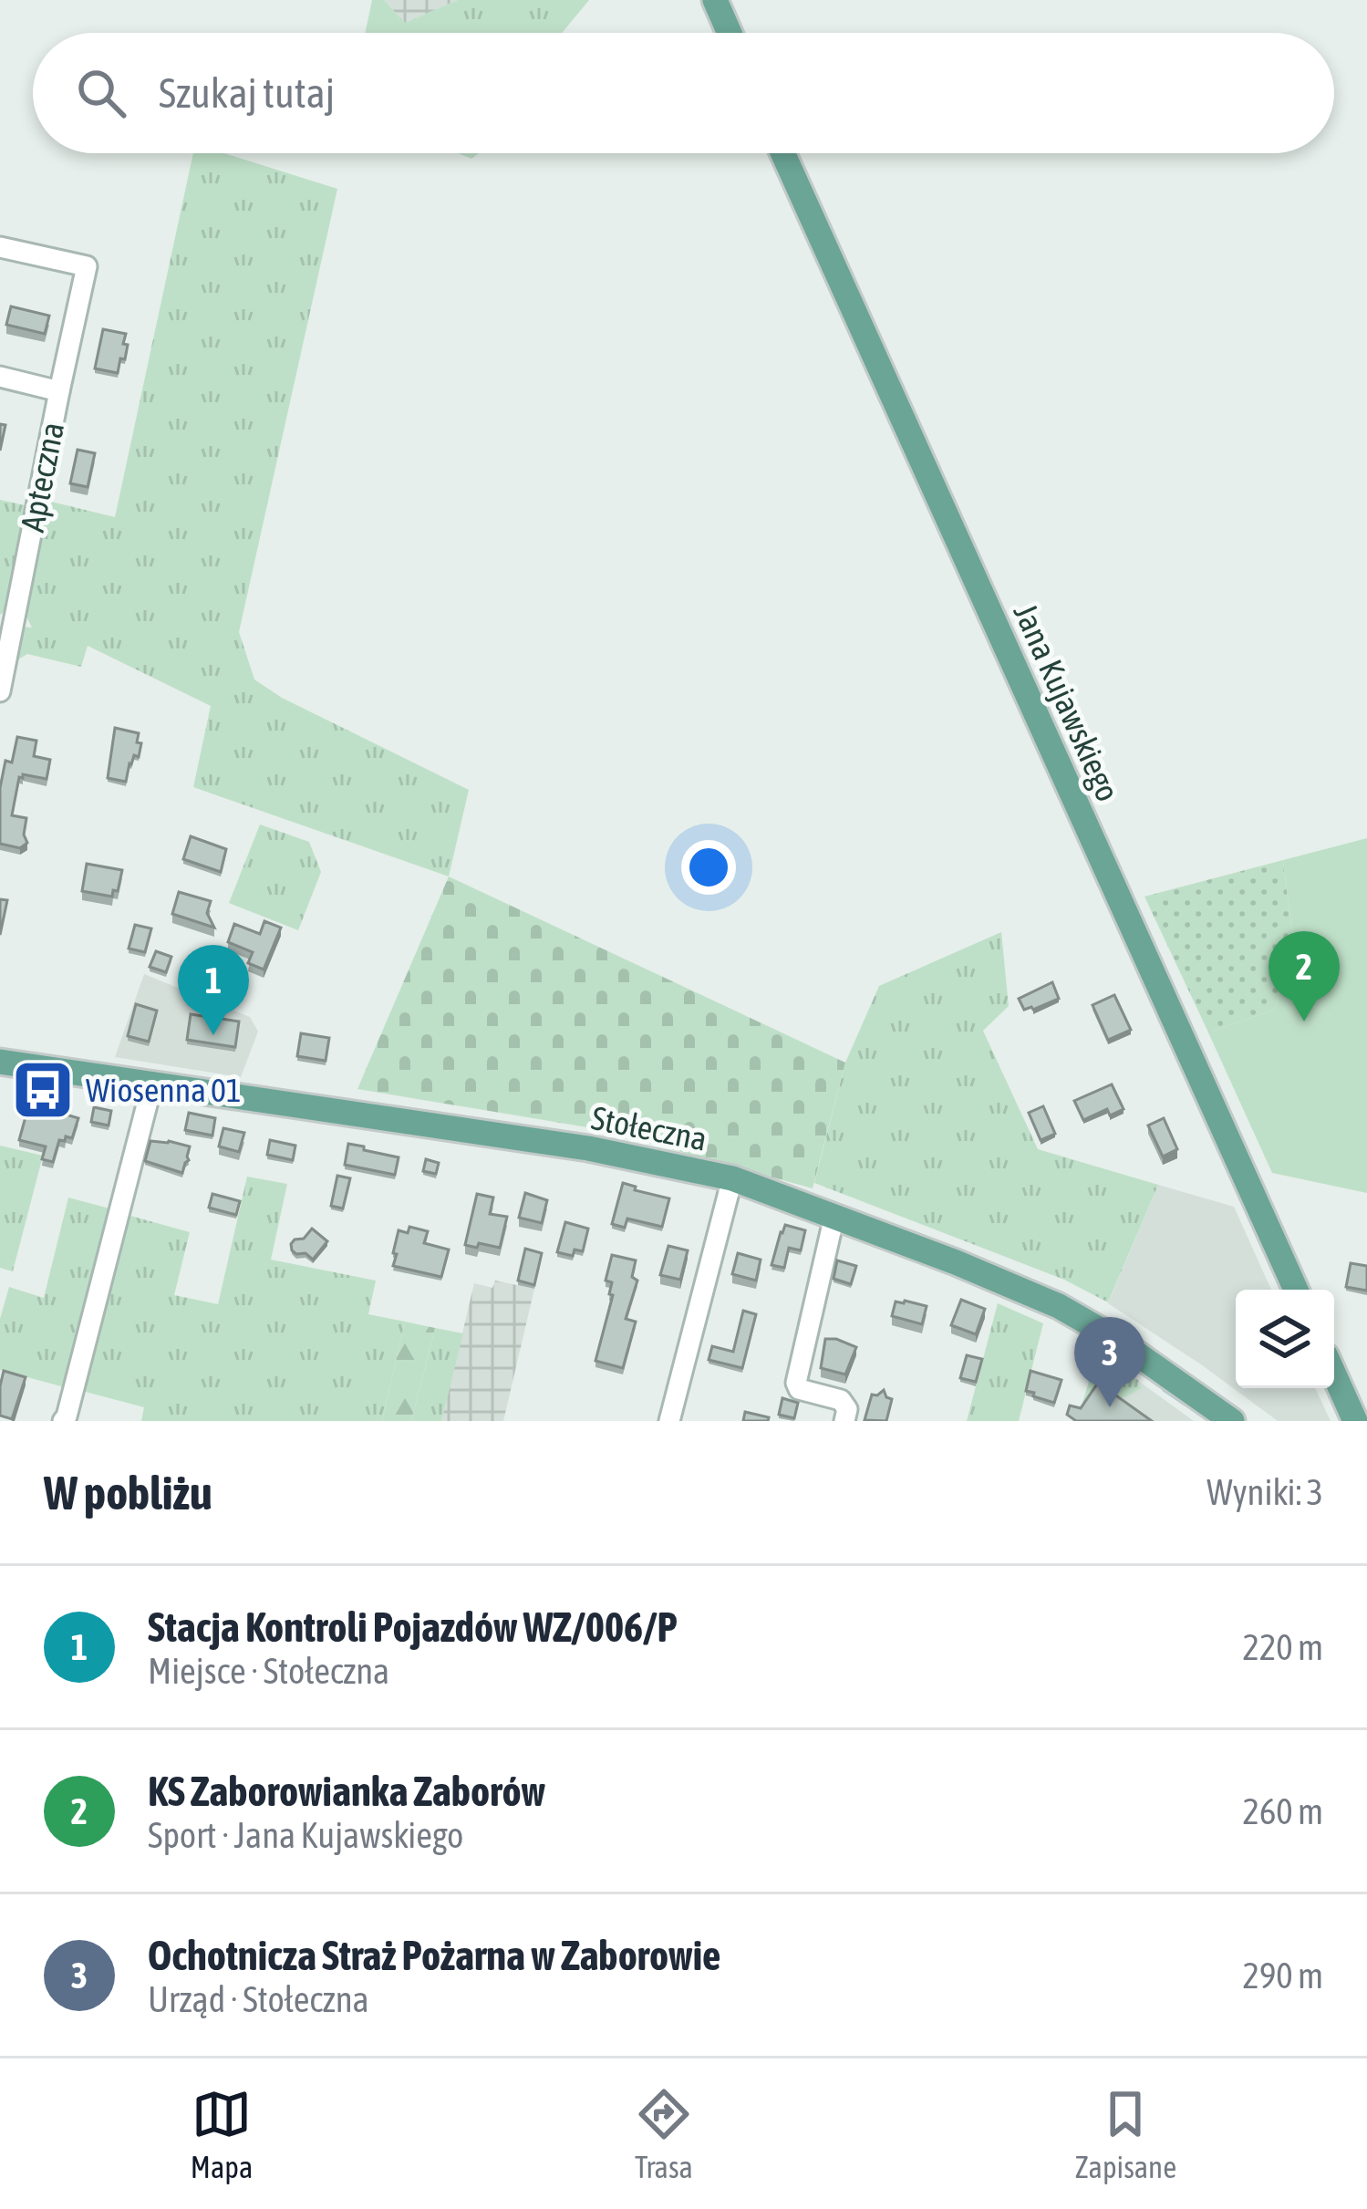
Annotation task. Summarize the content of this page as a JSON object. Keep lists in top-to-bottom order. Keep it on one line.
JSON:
{"streets":{"main road":["Jana Kujawskiego","Stołeczna"],"street":["Apteczna"]},"places":{"bus stop":["Wiosenna 01"]},"page":{"search":"Szukaj tutaj","pins":["2","1","3"],"heading":["W pobliżu","Wyniki: 3"],"list":[{"mark":"1","name":"Stacja Kontroli Pojazdów WZ/006/P","note":"Miejsce · Stołeczna","value":"220 m"},{"mark":"2","name":"KS Zaborowianka Zaborów","note":"Sport · Jana Kujawskiego","value":"260 m"},{"mark":"3","name":"Ochotnicza Straż Pożarna w Zaborowie","note":"Urząd · Stołeczna","value":"290 m"}],"nav":["Mapa","Trasa","Zapisane"]}}
